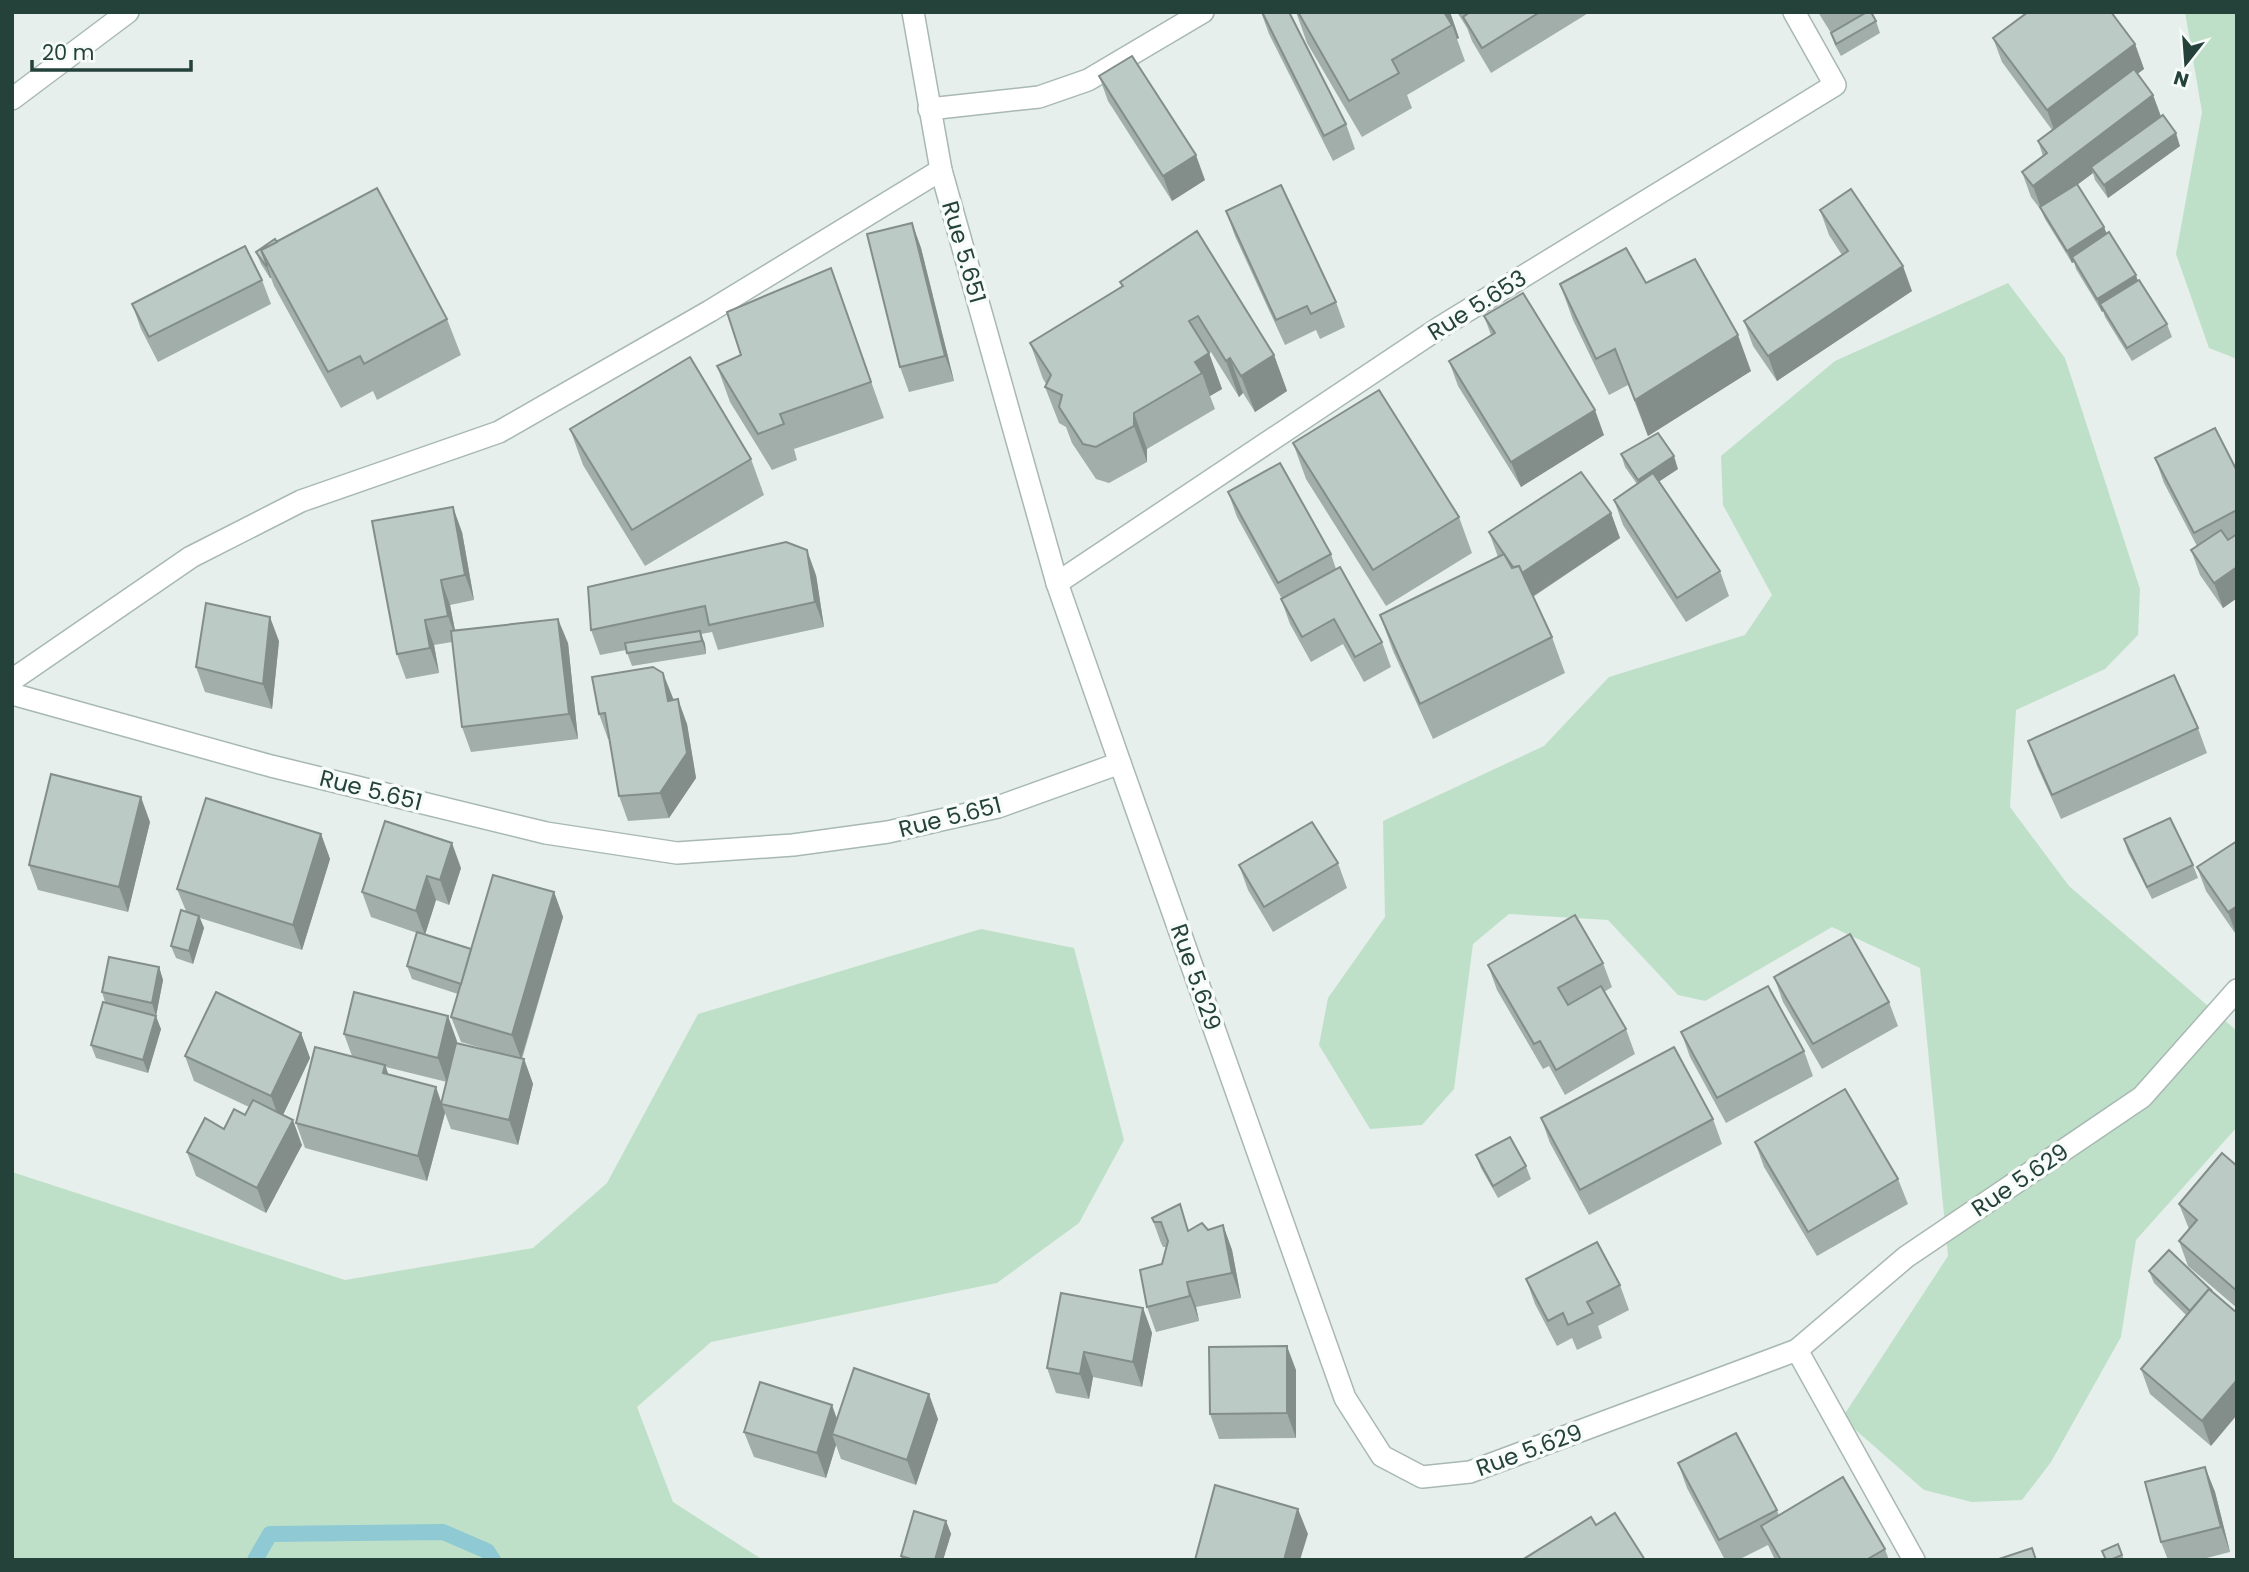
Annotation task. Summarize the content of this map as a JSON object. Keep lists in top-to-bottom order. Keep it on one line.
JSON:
{"streets":{"street":["Rue 5.651","Rue 5.653","Rue 5.629"]},"crossings":[["Rue 5.651","Rue 5.653"],["Rue 5.651","Rue 5.629"]],"scale_bar":"20 m","north":"bottom"}
